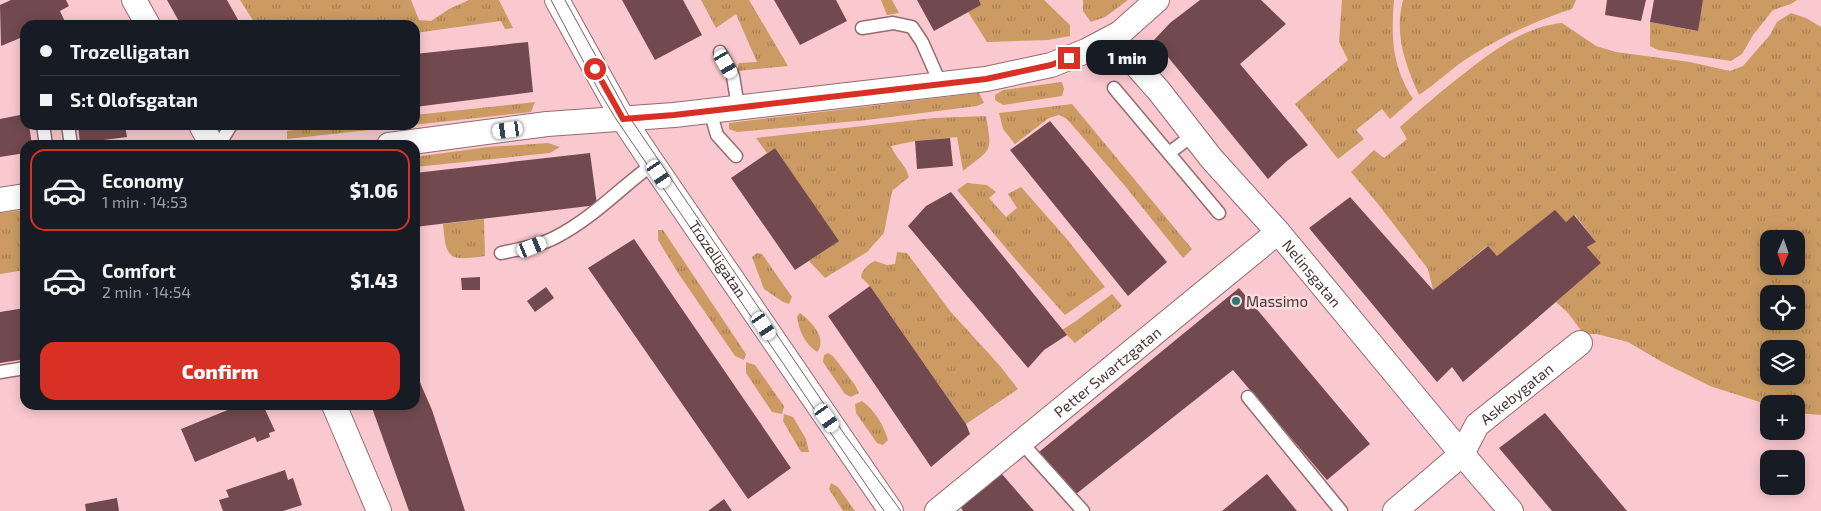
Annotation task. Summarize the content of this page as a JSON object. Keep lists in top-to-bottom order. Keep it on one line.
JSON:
{"streets":{"street":["Trozelligatan","Nelinsgatan","Petter Swartzgatan","Askebygatan"]},"crossings":[["Nelinsgatan","Petter Swartzgatan"],["Nelinsgatan","Askebygatan"]],"places":["Massimo"],"north":"bottom","page":{"banner":["Trozelligatan","S:t Olofsgatan"],"bubble":"1 min","list":[{"name":"Economy","note":"1 min · 14:53","value":"$1.06"},{"name":"Comfort","note":"2 min · 14:54","value":"$1.43"}],"map_buttons":["+","−"],"buttons":"Confirm"}}
